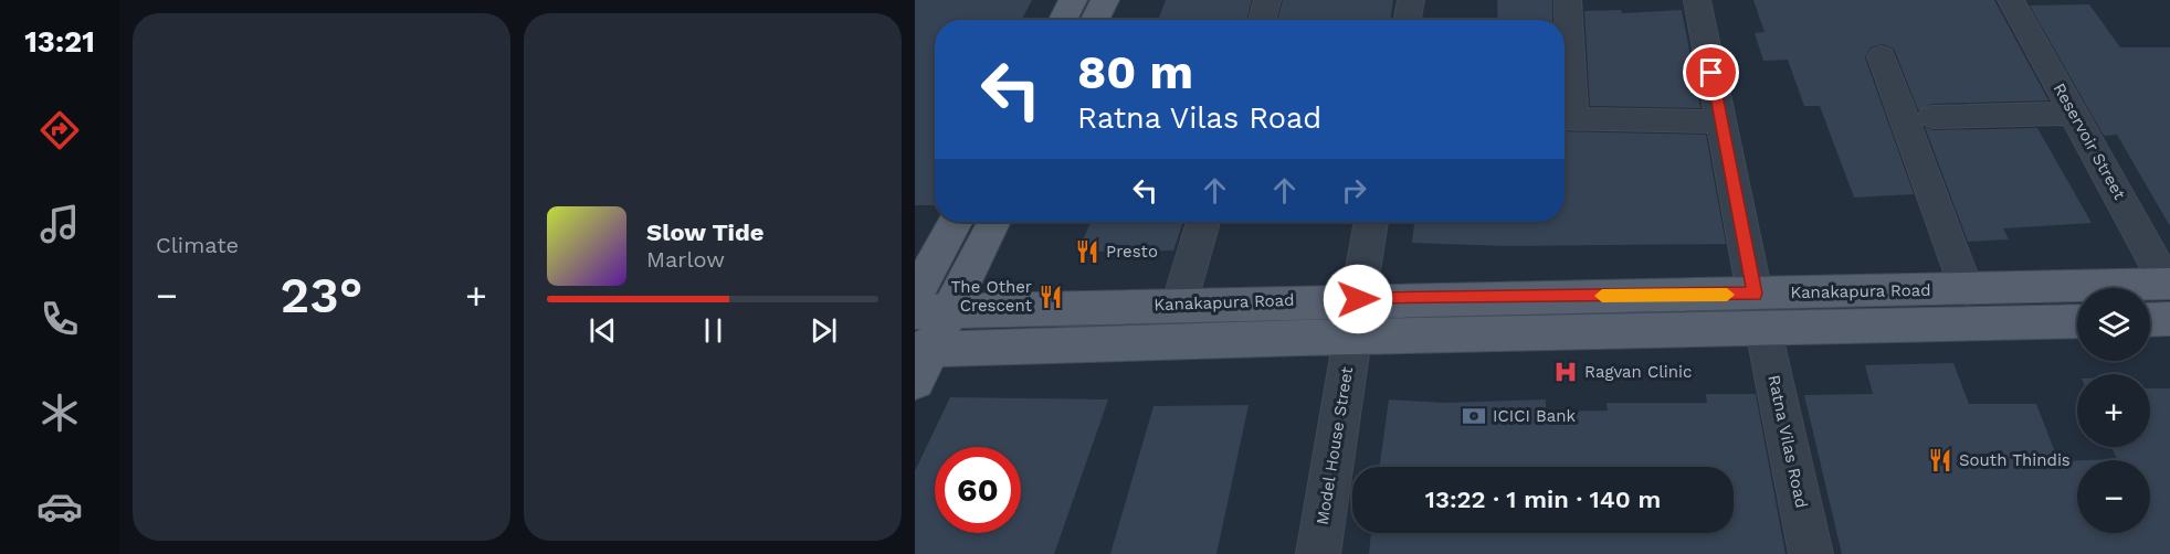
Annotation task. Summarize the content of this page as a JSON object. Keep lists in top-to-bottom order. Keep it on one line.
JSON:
{"streets":{"main road":["Kanakapura Road"],"street":["Reservoir Street","Ratna Vilas Road","Model House Street"]},"crossings":[["Reservoir Street","Kanakapura Road"],["Kanakapura Road","Ratna Vilas Road"],["Kanakapura Road","Model House Street"]],"places":{"restaurant":["Presto","The Other Crescent","South Thindis"],"hospital":["Ragvan Clinic"],"bank":["ICICI Bank"]},"page":{"tabs":"13:21","tile":"Climate","turn":["80 m","Ratna Vilas Road"],"song":["Slow Tide","Marlow"],"heat":["−","23°","+"],"map_buttons":["+","−"],"limit":"60","trip":"13:22 · 1 min · 140 m"}}
